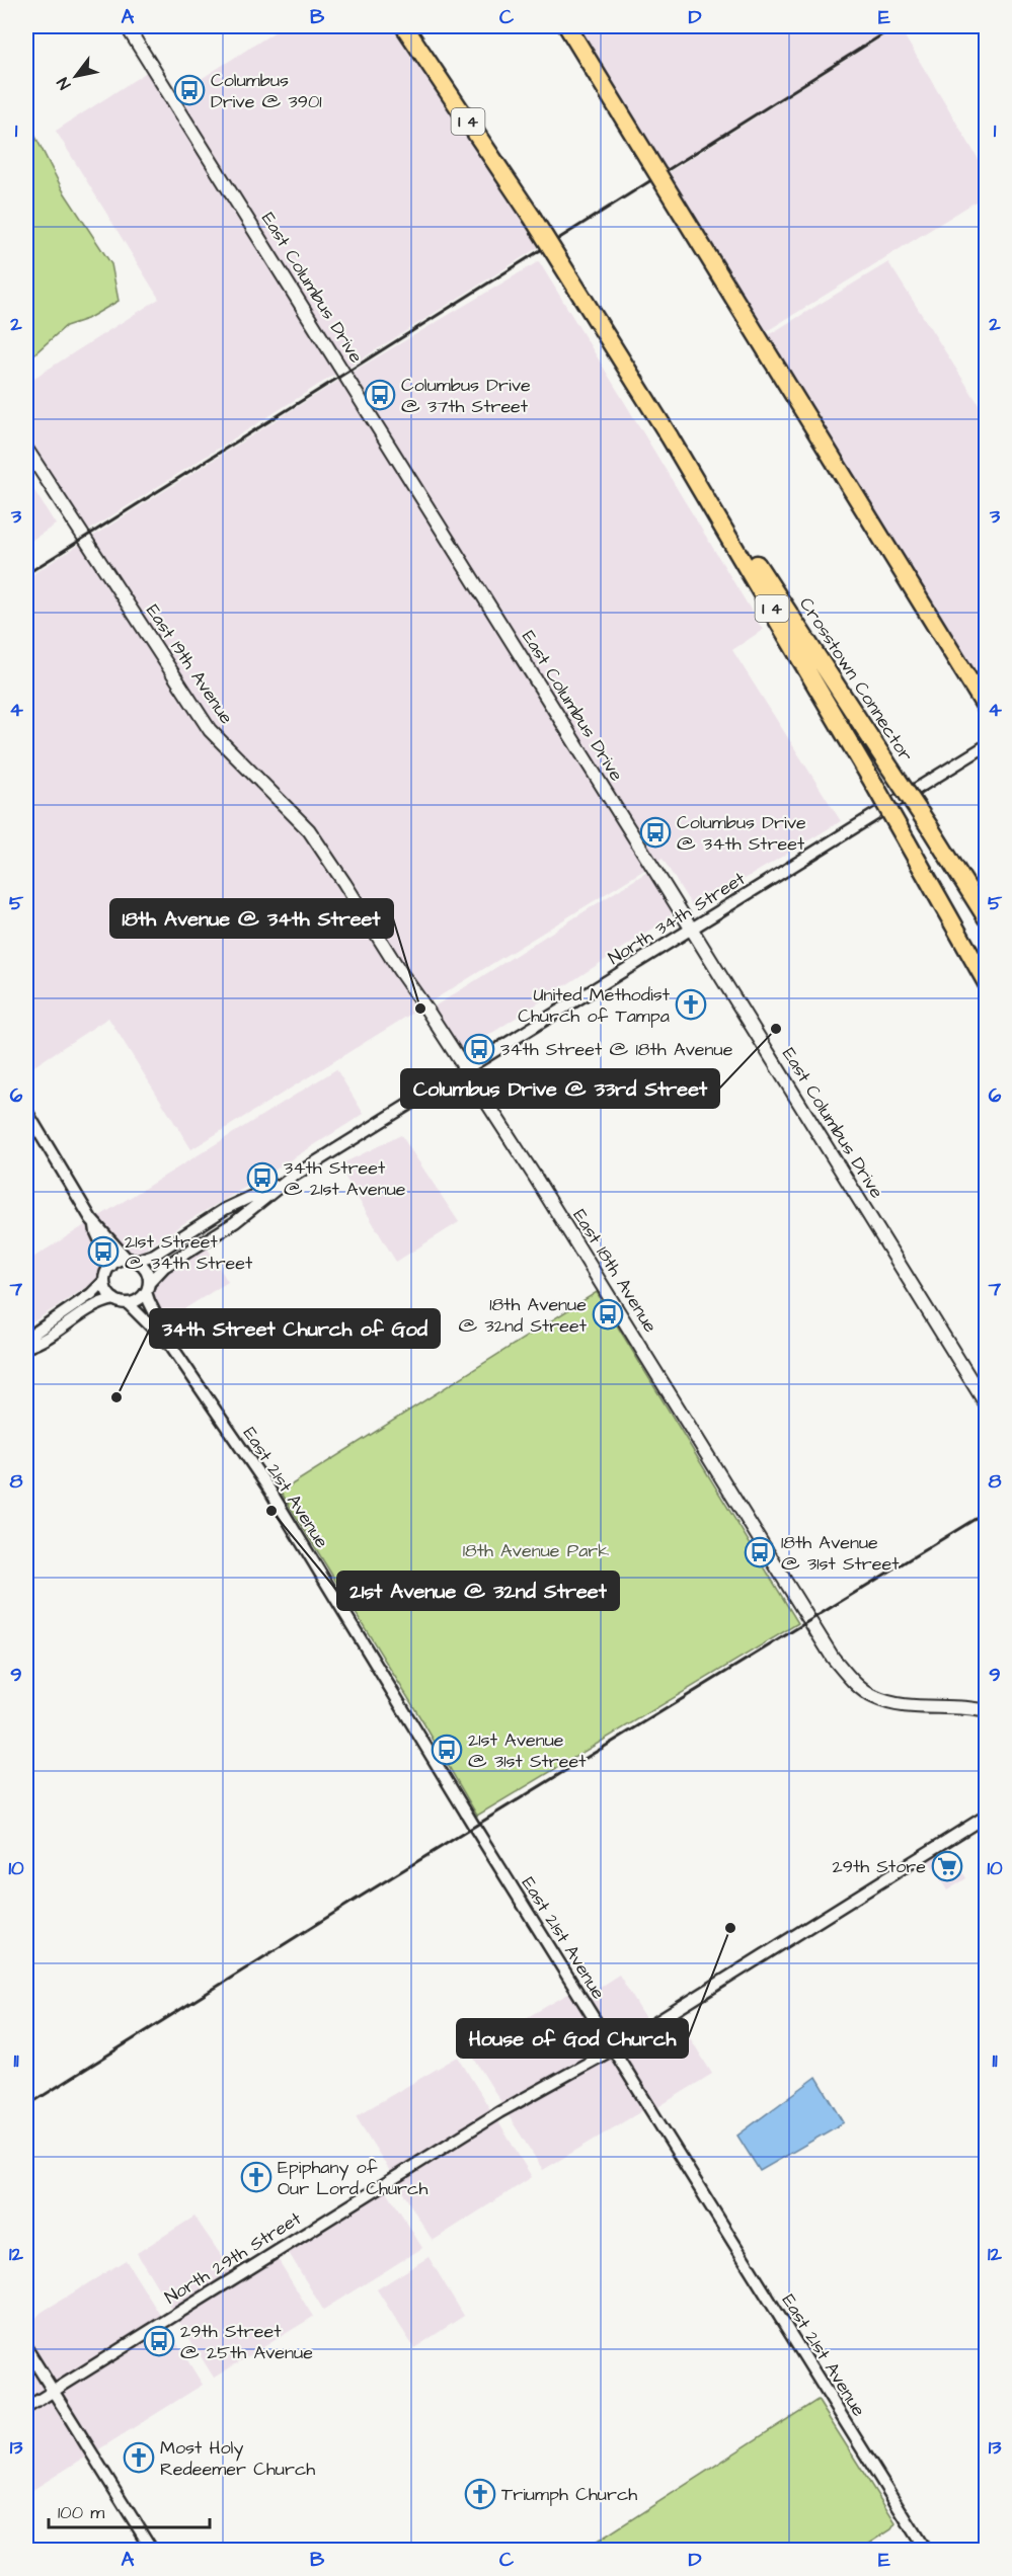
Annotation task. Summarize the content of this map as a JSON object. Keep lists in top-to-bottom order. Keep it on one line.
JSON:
{"streets":{"highway":["I 4","Crosstown Connector"],"main road":["East Columbus Drive","East 19th Avenue","East 18th Avenue"],"street":["North 34th Street","East 21st Avenue","North 29th Street"]},"crossings":[["I 4","Crosstown Connector"],["East Columbus Drive","North 34th Street"],["East 19th Avenue","East 18th Avenue"],["North 34th Street","East 18th Avenue"],["North 34th Street","East 21st Avenue"],["East 21st Avenue","North 29th Street"]],"parks":["18th Avenue Park"],"places":{"bus stop":["Columbus Drive @ 3901","Columbus Drive @ 37th Street","Columbus Drive @ 34th Street","34th Street @ 18th Avenue","34th Street @ 21st Avenue","21st Street @ 34th Street","18th Avenue @ 32nd Street","18th Avenue @ 31st Street","21st Avenue @ 31st Street","29th Street @ 25th Avenue"],"church":["United Methodist Church of Tampa","Epiphany of Our Lord Church","Most Holy Redeemer Church","Triumph Church"],"other":["18th Avenue @ 34th Street","Columbus Drive @ 33rd Street","34th Street Church of God","21st Avenue @ 32nd Street","House of God Church"],"supermarket":["29th Store"]},"scale_bar":"100 m","north":"bottom left","grid":{"columns":["A","B","C","D","E"],"rows":["1","2","3","4","5","6","7","8","9","10","11","12","13"]}}
